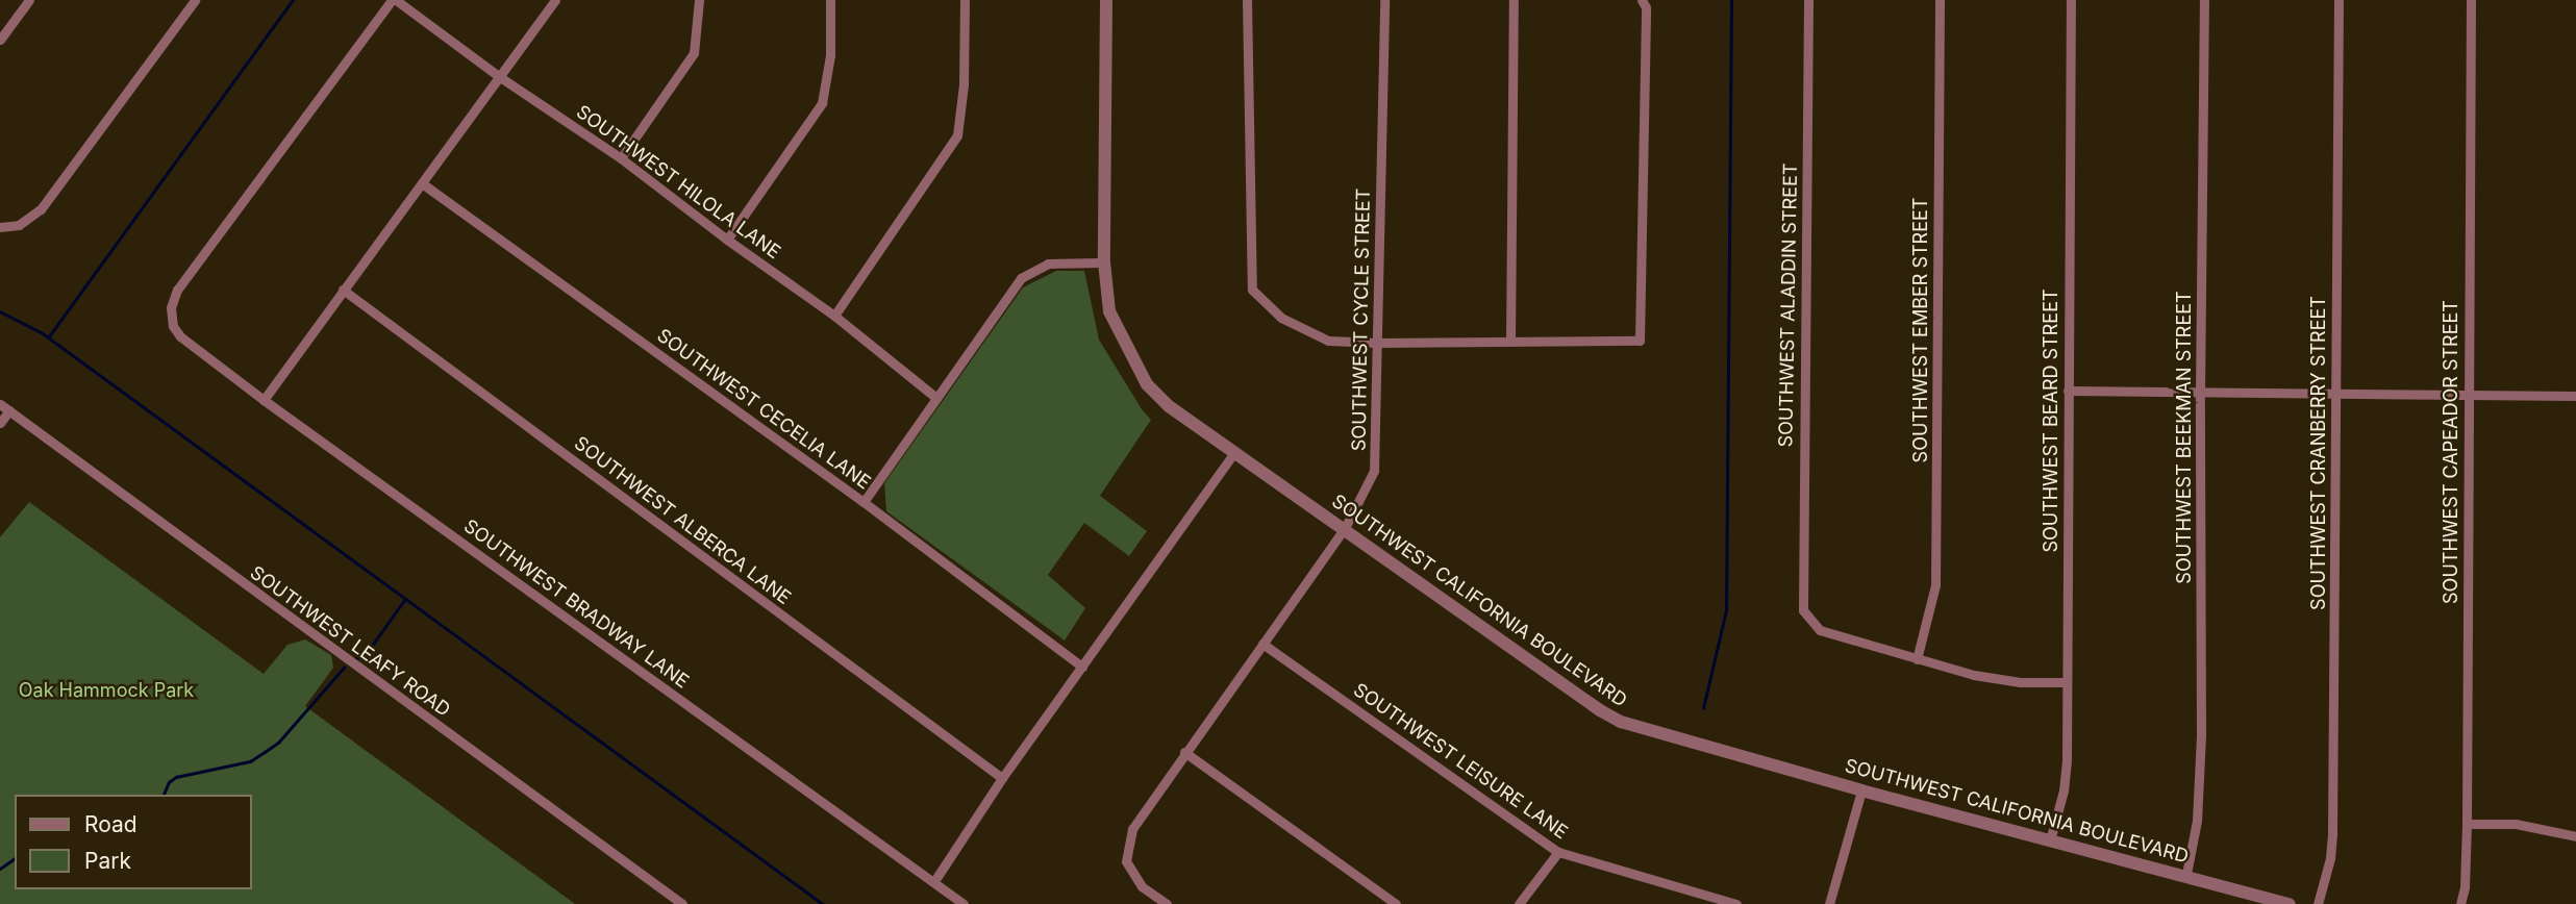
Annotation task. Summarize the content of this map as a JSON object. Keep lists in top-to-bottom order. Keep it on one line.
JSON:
{"streets":{"street":["SOUTHWEST HILOLA LANE","SOUTHWEST ALADDIN STREET","SOUTHWEST CYCLE STREET","SOUTHWEST EMBER STREET","SOUTHWEST CECELIA LANE","SOUTHWEST BEARD STREET","SOUTHWEST BEEKMAN STREET","SOUTHWEST CAPEADOR STREET","SOUTHWEST CRANBERRY STREET","SOUTHWEST ALBERCA LANE","SOUTHWEST CALIFORNIA BOULEVARD","SOUTHWEST BRADWAY LANE","SOUTHWEST LEAFY ROAD","SOUTHWEST LEISURE LANE"]},"crossings":[["SOUTHWEST HILOLA LANE","SOUTHWEST BRADWAY LANE"],["SOUTHWEST ALADDIN STREET","SOUTHWEST EMBER STREET"],["SOUTHWEST CYCLE STREET","SOUTHWEST CALIFORNIA BOULEVARD"],["SOUTHWEST CYCLE STREET","SOUTHWEST LEISURE LANE"],["SOUTHWEST BEARD STREET","SOUTHWEST CALIFORNIA BOULEVARD"],["SOUTHWEST BEEKMAN STREET","SOUTHWEST CALIFORNIA BOULEVARD"]],"parks":["Oak Hammock Park"],"legend":["Road","Park"]}
